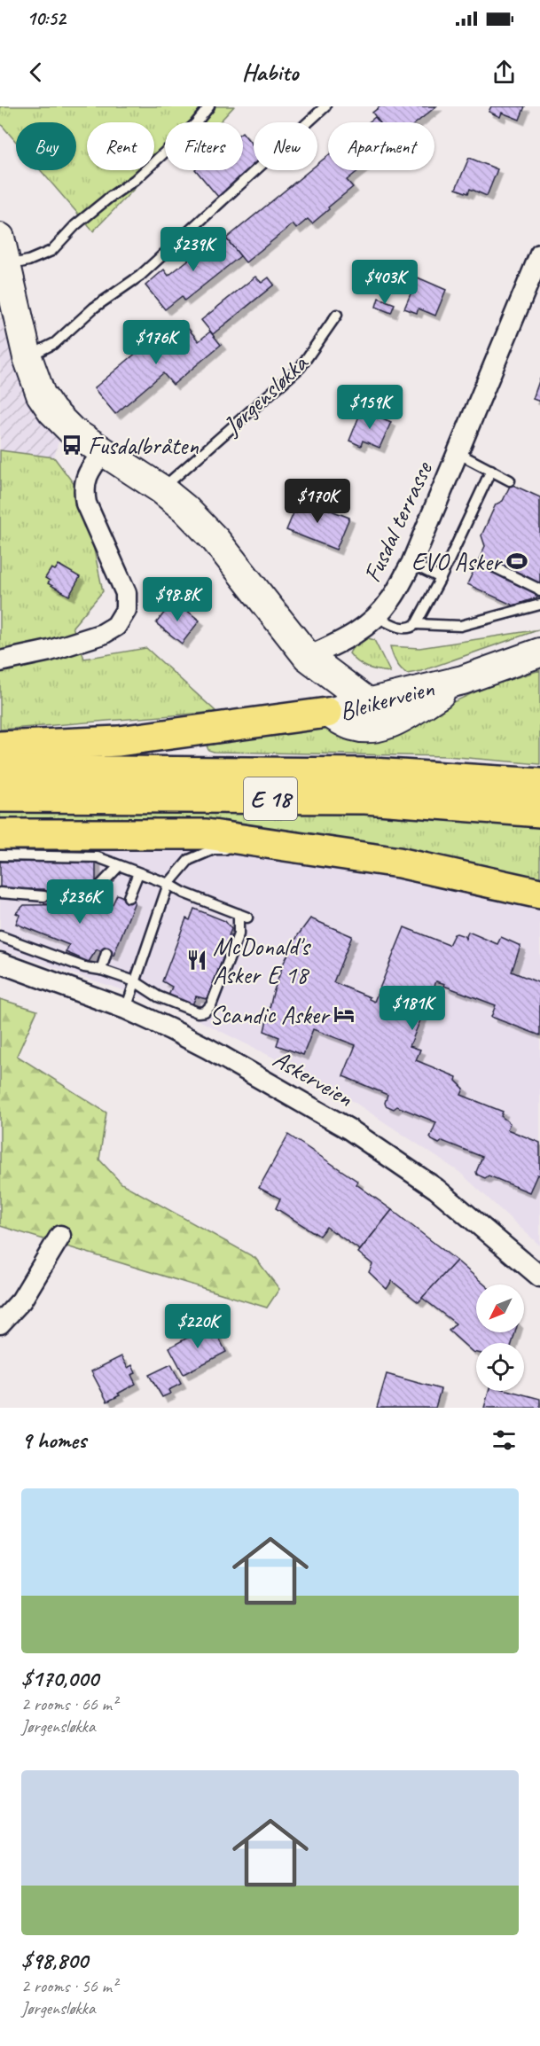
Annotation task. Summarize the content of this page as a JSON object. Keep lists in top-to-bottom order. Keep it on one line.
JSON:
{"streets":{"highway":["E 18"],"street":["Fusdal terrasse","Bleikerveien","Askerveien"],"lane":["Jørgensløkka"]},"places":{"bus stop":["Fusdalbråten"],"sports":["EVO Asker"],"restaurant":["McDonald's Asker E 18"],"hotel":["Scandic Asker"]},"north":"bottom left","page":{"status":"10:52","header":"Habito","chip":["Buy","Rent","Filters","New","Apartment"],"price":["$239K","$403K","$176K","$159K","$170K","$98.8K","$236K","$181K","$220K"],"heading":"9 homes","list":[{"name":"$170,000","note":"2 rooms · 66 m² · Jørgensløkka"},{"name":"$98,800","note":"2 rooms · 56 m² · Jørgensløkka"}]}}
